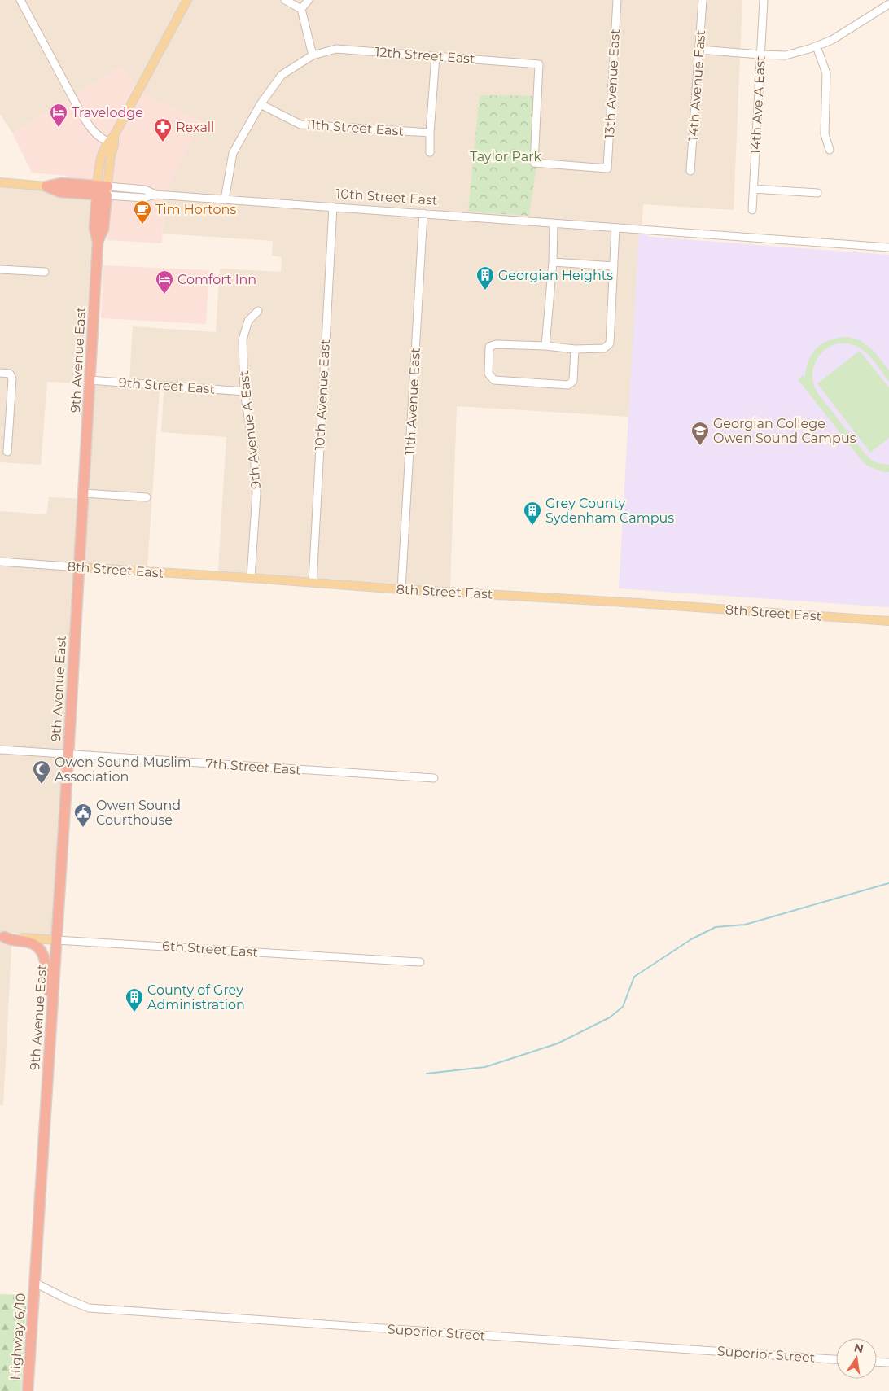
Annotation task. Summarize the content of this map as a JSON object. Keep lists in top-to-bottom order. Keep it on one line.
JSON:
{"streets":{"highway":["10th Street East","9th Avenue East","Highway 6/10"],"main road":["8th Street East","6th Street East"],"street":["12th Street East","13th Avenue East","14th Avenue East","14th Ave A East","11th Street East","9th Street East","10th Avenue East","11th Avenue East","9th Avenue A East","7th Street East","Superior Street"]},"crossings":[["12th Street East","13th Avenue East"],["10th Street East","9th Avenue East"],["10th Street East","10th Avenue East"],["10th Street East","11th Avenue East"],["9th Avenue East","9th Street East"],["9th Avenue East","8th Street East"],["9th Avenue East","7th Street East"],["9th Avenue East","6th Street East"],["9th Avenue East","Superior Street"],["9th Avenue East","Highway 6/10"],["9th Street East","9th Avenue A East"],["10th Avenue East","8th Street East"],["11th Avenue East","8th Street East"],["9th Avenue A East","8th Street East"],["Superior Street","Highway 6/10"]],"parks":["Taylor Park"],"places":{"hotel":["Travelodge","Comfort Inn"],"pharmacy":["Rexall"],"cafe":["Tim Hortons"],"building":["Georgian Heights","Grey County Sydenham Campus","County of Grey Administration"],"school or university":["Georgian College Owen Sound Campus"],"mosque":["Owen Sound Muslim Association"],"public building":["Owen Sound Courthouse"]},"north":"top"}
